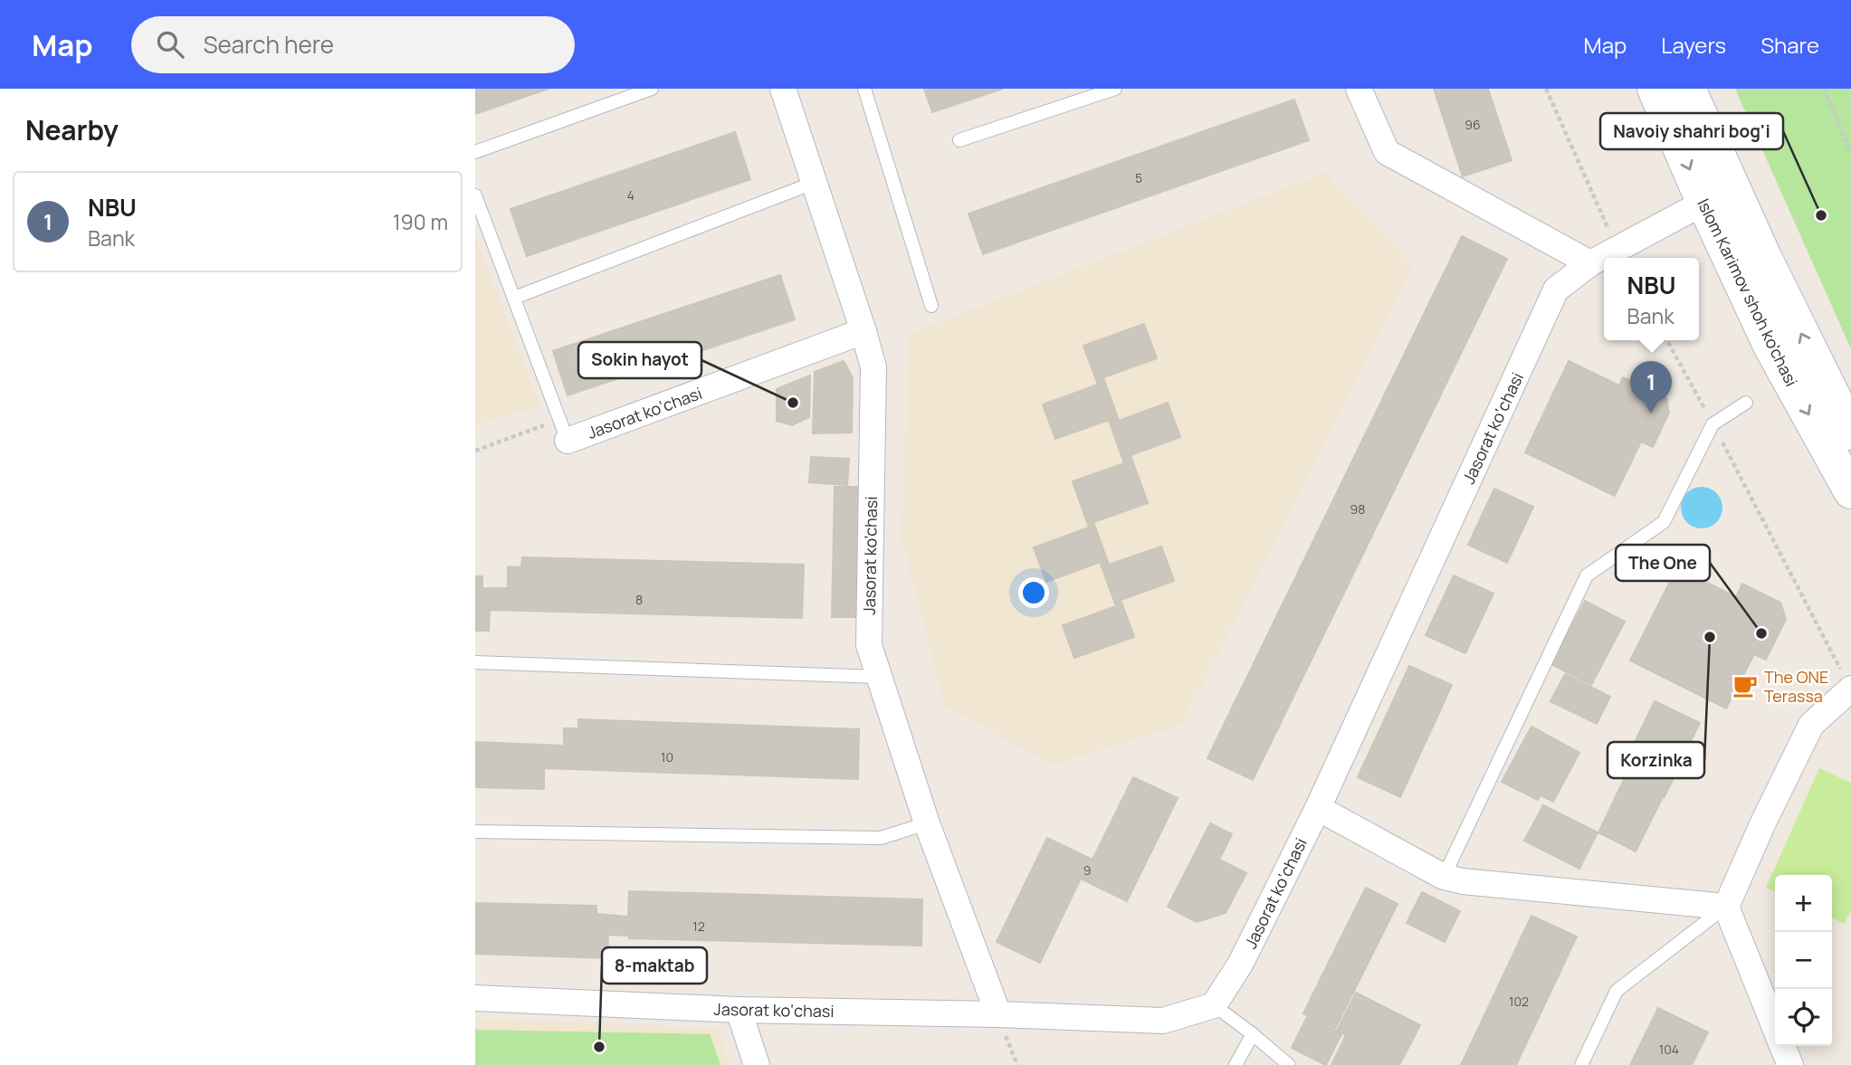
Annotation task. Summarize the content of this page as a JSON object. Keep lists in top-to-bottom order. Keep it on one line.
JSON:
{"streets":{"main road":["Islom Karimov shoh ko'chasi"],"street":["Jasorat ko‘chasi","Jasorat ko'chasi"]},"crossings":[["Islom Karimov shoh ko'chasi","Jasorat ko‘chasi"],["Jasorat ko‘chasi","Jasorat ko'chasi"]],"places":{"other":["Navoiy shahri bog'i","Sokin hayot","The One","Korzinka","8-maktab"],"cafe":["The ONE Terassa"]},"house_numbers":["96","5","4","98","8","10","9","12","102","104"],"page":{"header":"Map","search":"Search here","nav":["Map","Layers","Share"],"heading":"Nearby","list":[{"mark":"1","name":"NBU","note":"Bank","value":"190 m"}],"popup":["NBU","Bank"],"pins":"1","map_buttons":["+","−"]}}
